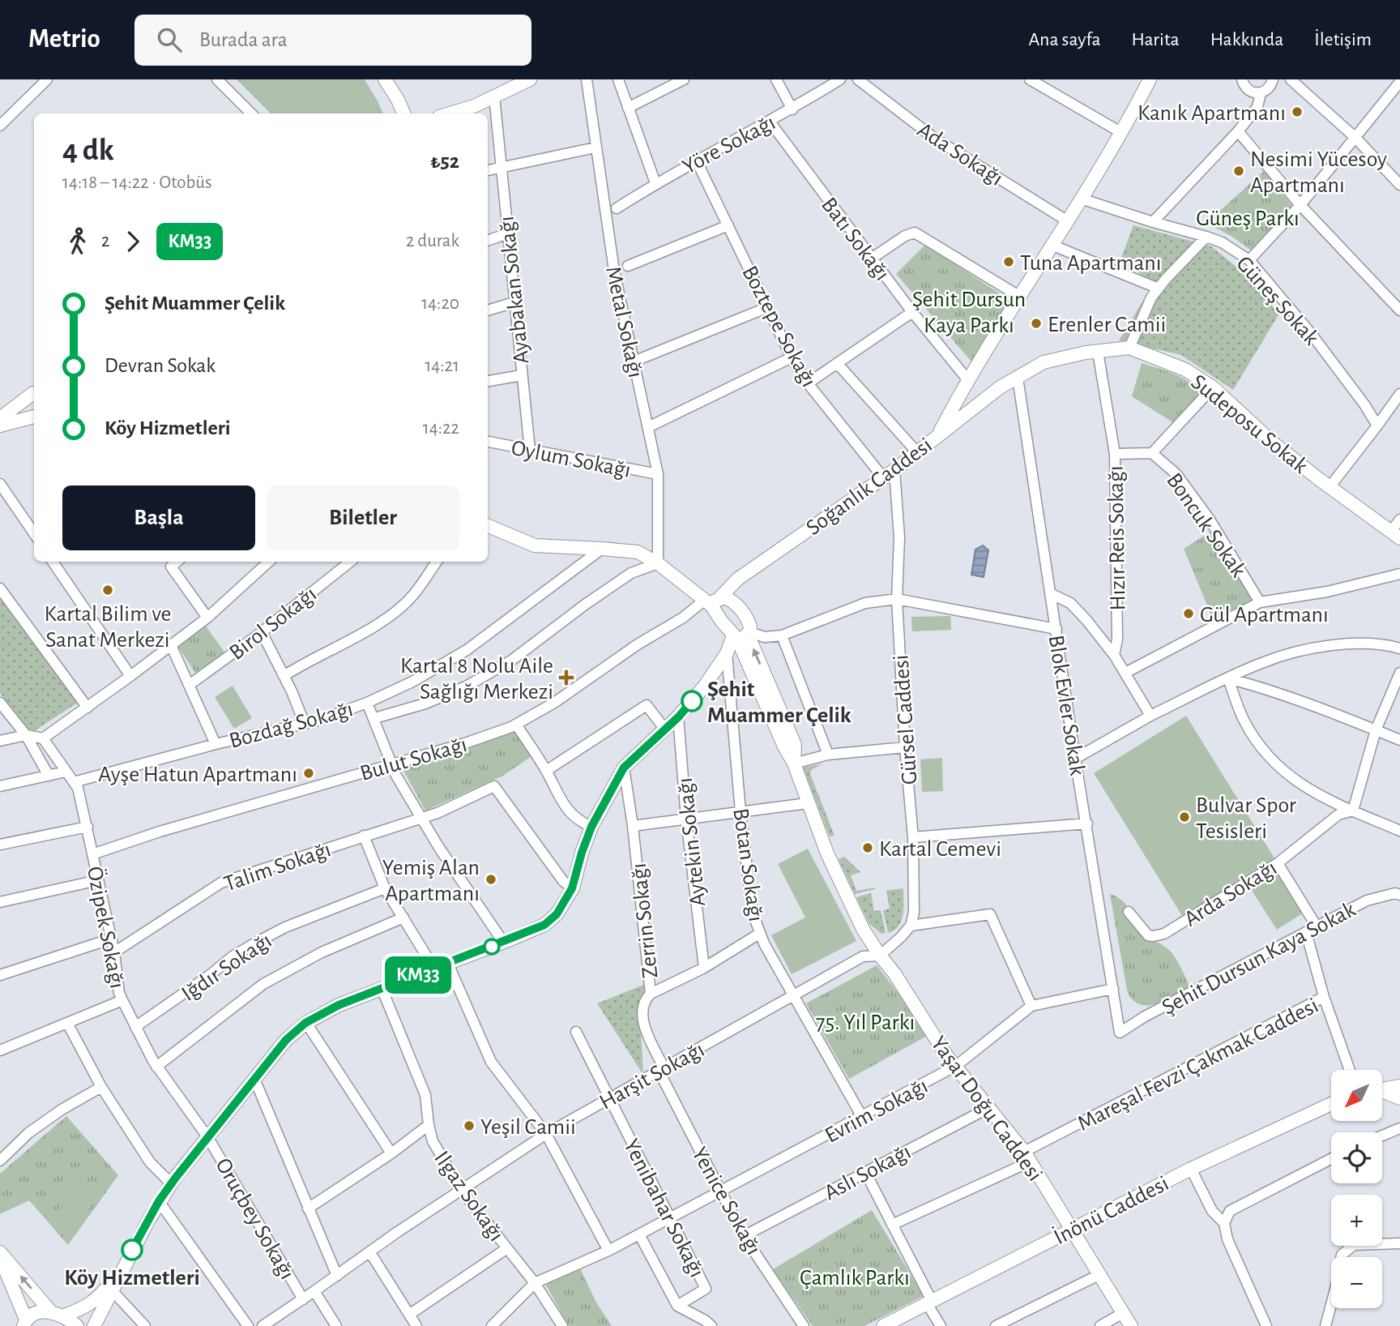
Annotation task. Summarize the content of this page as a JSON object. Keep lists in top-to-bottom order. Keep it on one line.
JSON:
{"streets":{"street":["Yöre Sokağı","Ada Sokağı","Batı Sokağı","Ayabakan Sokağı","Güneş Sokak","Metal Sokağı","Boztepe Sokağı","Sudeposu Sokak","Oylum Sokağı","Soğanlık Caddesi","Boncuk Sokak","Hızır Reis Sokağı","Birol Sokağı","Blok Evler Sokak","Gürsel Caddesi","Bozdağ Sokağı","Bulut Sokağı","Aytekin Sokağı","Botan Sokağı","Talim Sokağı","Arda Sokağı","Zerrin Sokağı","Özipek Sokağı","Şehit Dursun Kaya Sokak","Iğdır Sokağı","Mareşal Fevzi Çakmak Caddesi","Harşit Sokağı","Yaşar Doğu Caddesi","Evrim Sokağı","Aslı Sokağı","Ilgaz Sokağı","Yenice Sokağı","Yenibahar Sokağı","İnönü Caddesi","Oruçbey Sokağı"]},"crossings":[["Yöre Sokağı","Batı Sokağı"],["Yöre Sokağı","Boztepe Sokağı"],["Ada Sokağı","Soğanlık Caddesi"],["Batı Sokağı","Soğanlık Caddesi"],["Ayabakan Sokağı","Oylum Sokağı"],["Güneş Sokak","Soğanlık Caddesi"],["Metal Sokağı","Oylum Sokağı"],["Boztepe Sokağı","Soğanlık Caddesi"],["Sudeposu Sokak","Soğanlık Caddesi"],["Sudeposu Sokak","Hızır Reis Sokağı"],["Sudeposu Sokak","Blok Evler Sokak"],["Soğanlık Caddesi","Gürsel Caddesi"],["Soğanlık Caddesi","Bulut Sokağı"],["Boncuk Sokak","Hızır Reis Sokağı"],["Blok Evler Sokak","Şehit Dursun Kaya Sokak"],["Bozdağ Sokağı","Özipek Sokağı"],["Bulut Sokağı","Özipek Sokağı"],["Botan Sokağı","Harşit Sokağı"],["Botan Sokağı","Evrim Sokağı"],["Talim Sokağı","Özipek Sokağı"],["Zerrin Sokağı","Harşit Sokağı"],["Zerrin Sokağı","Yenice Sokağı"],["Özipek Sokağı","Iğdır Sokağı"],["Özipek Sokağı","Oruçbey Sokağı"],["Mareşal Fevzi Çakmak Caddesi","Yaşar Doğu Caddesi"],["Harşit Sokağı","Yaşar Doğu Caddesi"],["Harşit Sokağı","Ilgaz Sokağı"],["Harşit Sokağı","Yenice Sokağı"],["Harşit Sokağı","Yenibahar Sokağı"],["Harşit Sokağı","Oruçbey Sokağı"],["Yaşar Doğu Caddesi","Evrim Sokağı"],["Yaşar Doğu Caddesi","Aslı Sokağı"],["Yaşar Doğu Caddesi","İnönü Caddesi"],["Evrim Sokağı","Ilgaz Sokağı"],["Evrim Sokağı","Yenice Sokağı"],["Evrim Sokağı","Yenibahar Sokağı"],["Aslı Sokağı","Yenice Sokağı"]],"parks":["Güneş Parkı","Şehit Dursun Kaya Parkı","75. Yıl Parkı","Çamlık Parkı"],"places":{"other":["Kanık Apartmanı","Nesimi Yücesoy Apartmanı","Tuna Apartmanı","Erenler Camii","Kartal Bilim ve Sanat Merkezi","Gül Apartmanı","Şehit Muammer Çelik","Ayşe Hatun Apartmanı","Bulvar Spor Tesisleri","Kartal Cemevi","Yemiş Alan Apartmanı","Yeşil Camii","Köy Hizmetleri"],"health":["Kartal 8 Nolu Aile Sağlığı Merkezi"]},"lines":["bus line KM33"],"north":"bottom left","page":{"header":"Metrio","search":"Burada ara","nav":["Ana sayfa","Harita","Hakkında","İletişim"],"on_map":"KM33","heading":["4 dk","14:18 – 14:22 · Otobüs","₺52"],"legs":["2","KM33","2 durak"],"list":[{"name":"Şehit Muammer Çelik","value":"14:20"},{"name":"Devran Sokak","value":"14:21"},{"name":"Köy Hizmetleri","value":"14:22"}],"buttons":["Başla","Biletler"],"map_buttons":["+","−"]}}
